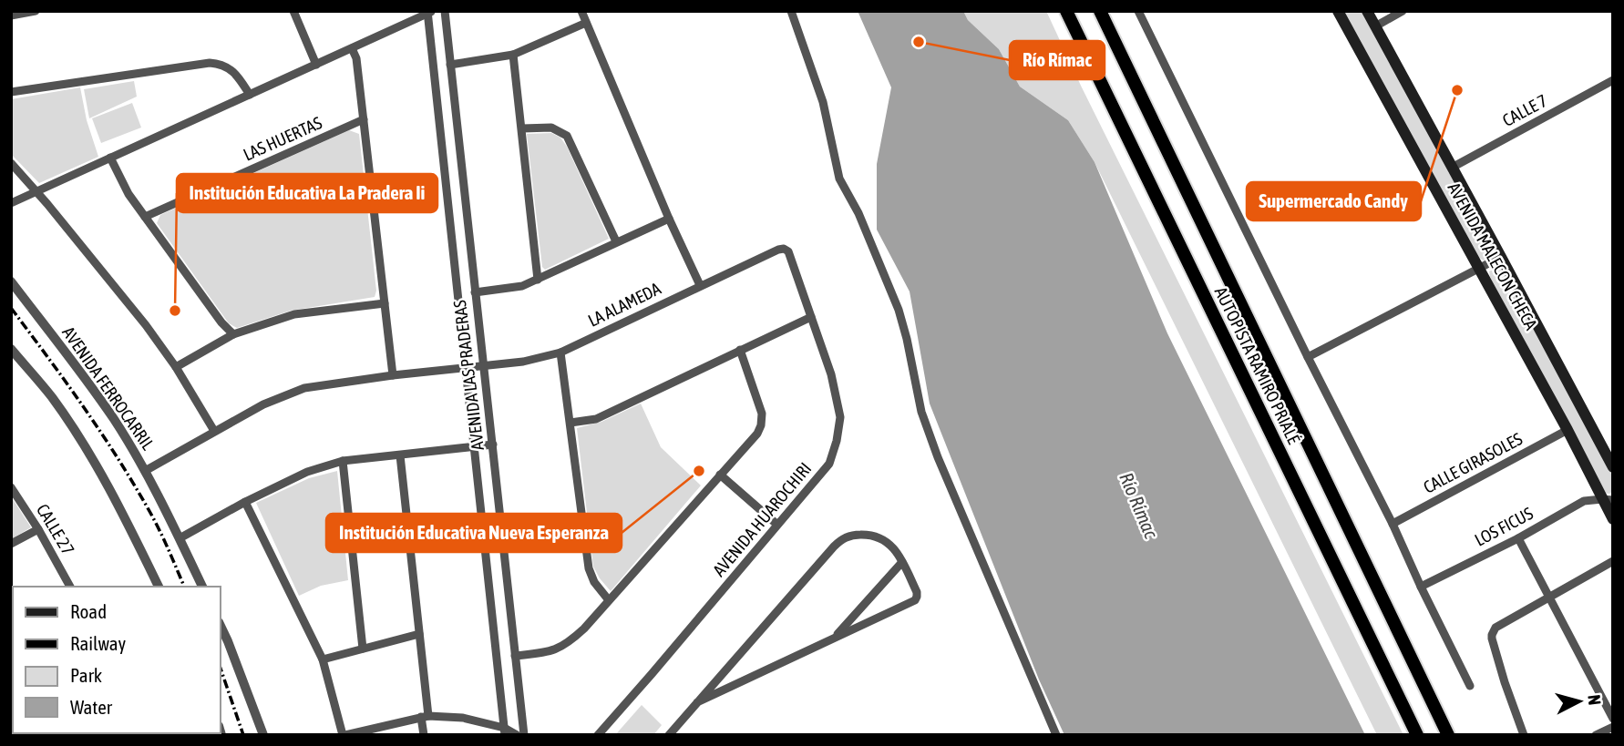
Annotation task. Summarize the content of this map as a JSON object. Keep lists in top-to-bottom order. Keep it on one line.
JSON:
{"streets":{"highway":["AUTOPISTA RAMIRO PRIALÉ"],"main road":["AVENIDA MALECON CHECA"],"street":["CALLE 7","LAS HUERTAS","LA ALAMEDA","AVENIDA LAS PRADERAS","AVENIDA FERROCARRIL","CALLE GIRASOLES","AVENIDA HUAROCHIRI","LOS FICUS","CALLE 27"]},"crossings":[["CALLE 7","AVENIDA MALECON CHECA"],["AVENIDA MALECON CHECA","CALLE GIRASOLES"],["AVENIDA MALECON CHECA","LOS FICUS"],["LA ALAMEDA","AVENIDA LAS PRADERAS"],["LA ALAMEDA","AVENIDA FERROCARRIL"],["LA ALAMEDA","AVENIDA HUAROCHIRI"]],"water":["Río Rímac"],"places":["Río Rímac","Supermercado Candy","Institución Educativa La Pradera Ii","Institución Educativa Nueva Esperanza"],"legend":["Road","Railway","Park","Water"],"north":"right"}
